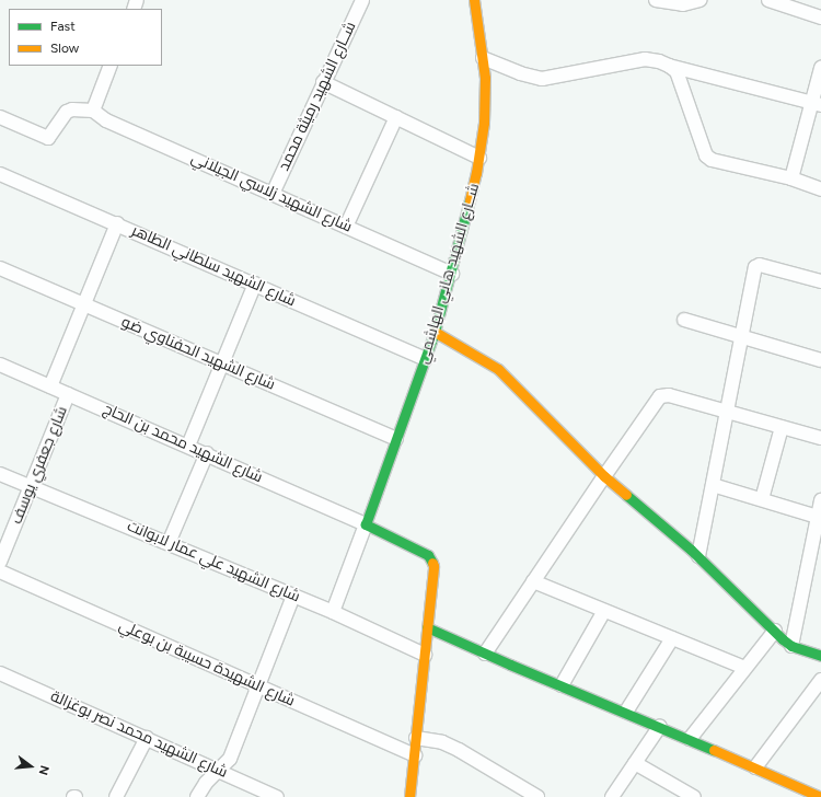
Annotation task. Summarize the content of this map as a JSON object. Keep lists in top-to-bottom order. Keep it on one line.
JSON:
{"streets":{"street":["شــارع الشهيد رميثة محمد","شارع الشهيد زلاسي الجيلاني","شارع الشهيد سلطاني الطاهر","شــارع الشهيد هاني الهاشمي","شارع الشهيد الحفناوي ضو","شارع الشهيد محمد بن الحاج","شارع جعفري يوسف","شارع الشهيد علي عمار لابوانت","شارع الشهيدة حسيبة بن بوعلي","شارع الشهيد محمد نصر بوغزالة"]},"crossings":[["شــارع الشهيد رميثة محمد","شارع الشهيد زلاسي الجيلاني"],["شارع الشهيد زلاسي الجيلاني","شــارع الشهيد هاني الهاشمي"],["شارع الشهيد سلطاني الطاهر","شــارع الشهيد هاني الهاشمي"],["شــارع الشهيد هاني الهاشمي","شارع الشهيد الحفناوي ضو"],["شــارع الشهيد هاني الهاشمي","شارع الشهيد محمد بن الحاج"],["شــارع الشهيد هاني الهاشمي","شارع الشهيد علي عمار لابوانت"],["شارع الشهيد محمد بن الحاج","شارع جعفري يوسف"],["شارع جعفري يوسف","شارع الشهيد علي عمار لابوانت"]],"legend":["Fast","Slow"],"north":"right"}
